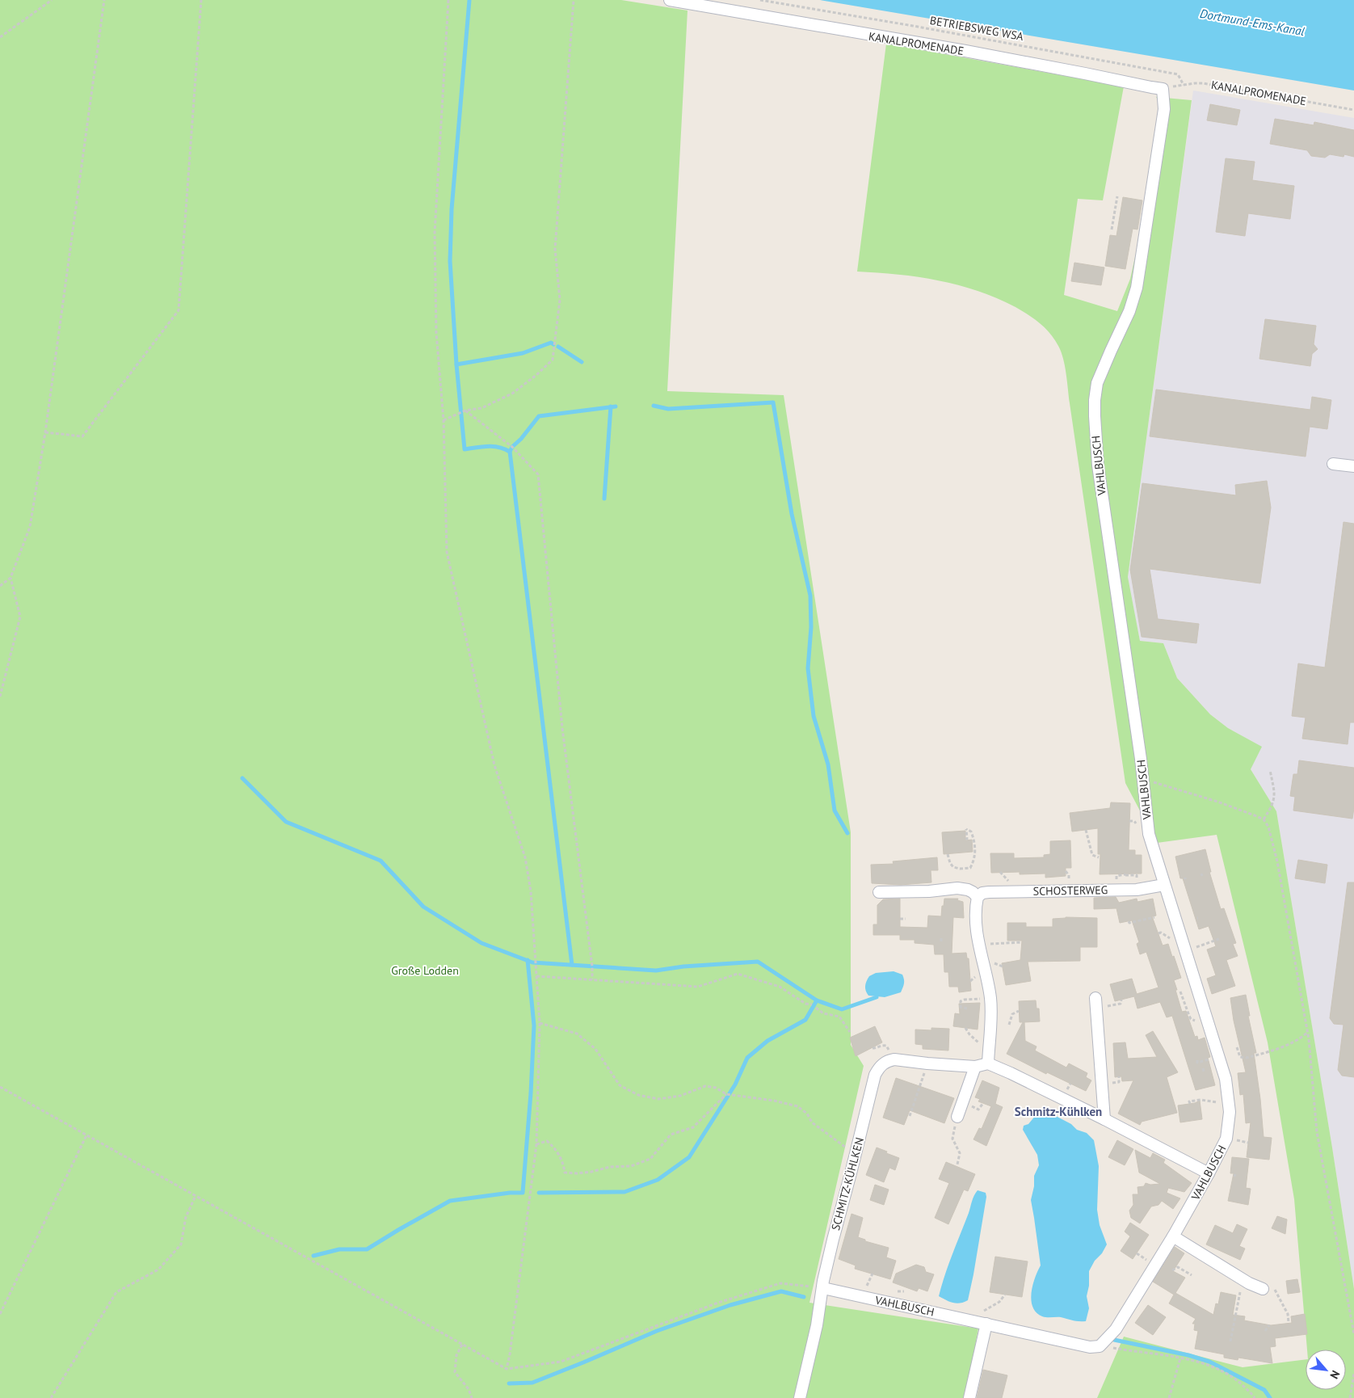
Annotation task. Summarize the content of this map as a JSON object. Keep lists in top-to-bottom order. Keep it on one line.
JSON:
{"streets":{"street":["KANALPROMENADE","VAHLBUSCH","SCHOSTERWEG","SCHMITZ-KÜHLKEN"],"path":["BETRIEBSWEG WSA"]},"crossings":[["BETRIEBSWEG WSA","KANALPROMENADE"],["KANALPROMENADE","VAHLBUSCH"],["VAHLBUSCH","SCHOSTERWEG"],["VAHLBUSCH","SCHMITZ-KÜHLKEN"]],"districts":["Schmitz-Kühlken"],"water":["Dortmund-Ems-Kanal"],"parks":["Große Lodden"],"north":"bottom right"}
